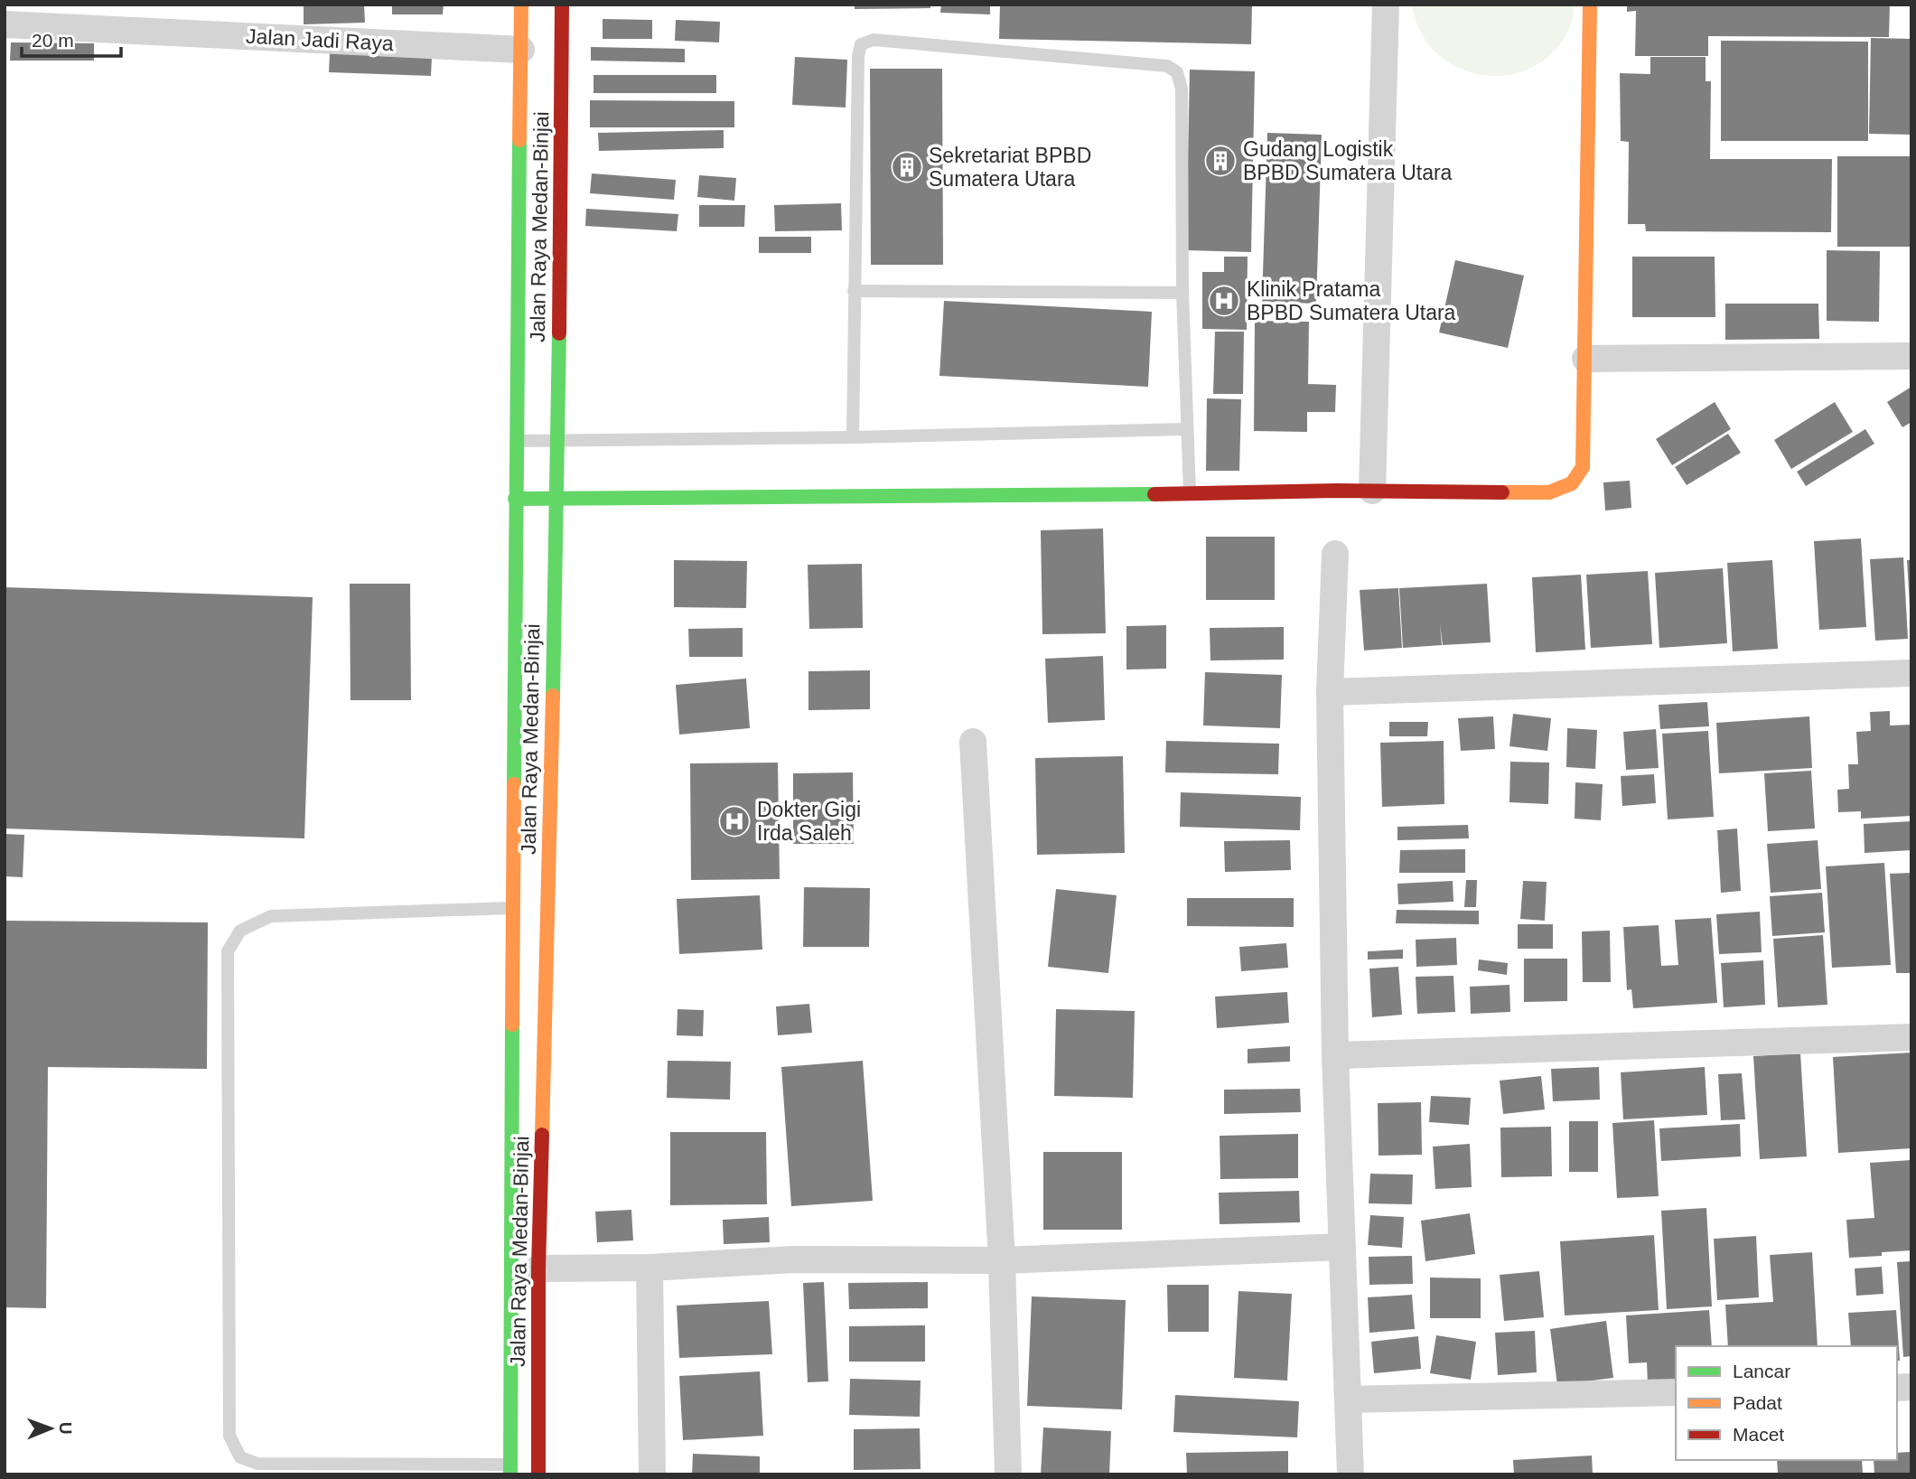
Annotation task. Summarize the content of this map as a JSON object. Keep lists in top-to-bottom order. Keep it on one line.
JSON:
{"streets":{"main road":["Jalan Raya Medan-Binjai"],"street":["Jalan Jadi Raya"]},"crossings":[["Jalan Jadi Raya","Jalan Raya Medan-Binjai"]],"places":{"building":["Gudang Logistik BPBD Sumatera Utara","Sekretariat BPBD Sumatera Utara"],"hospital":["Klinik Pratama BPBD Sumatera Utara","Dokter Gigi Irda Saleh"]},"legend":["Lancar","Padat","Macet"],"scale_bar":"20 m","north":"right"}
